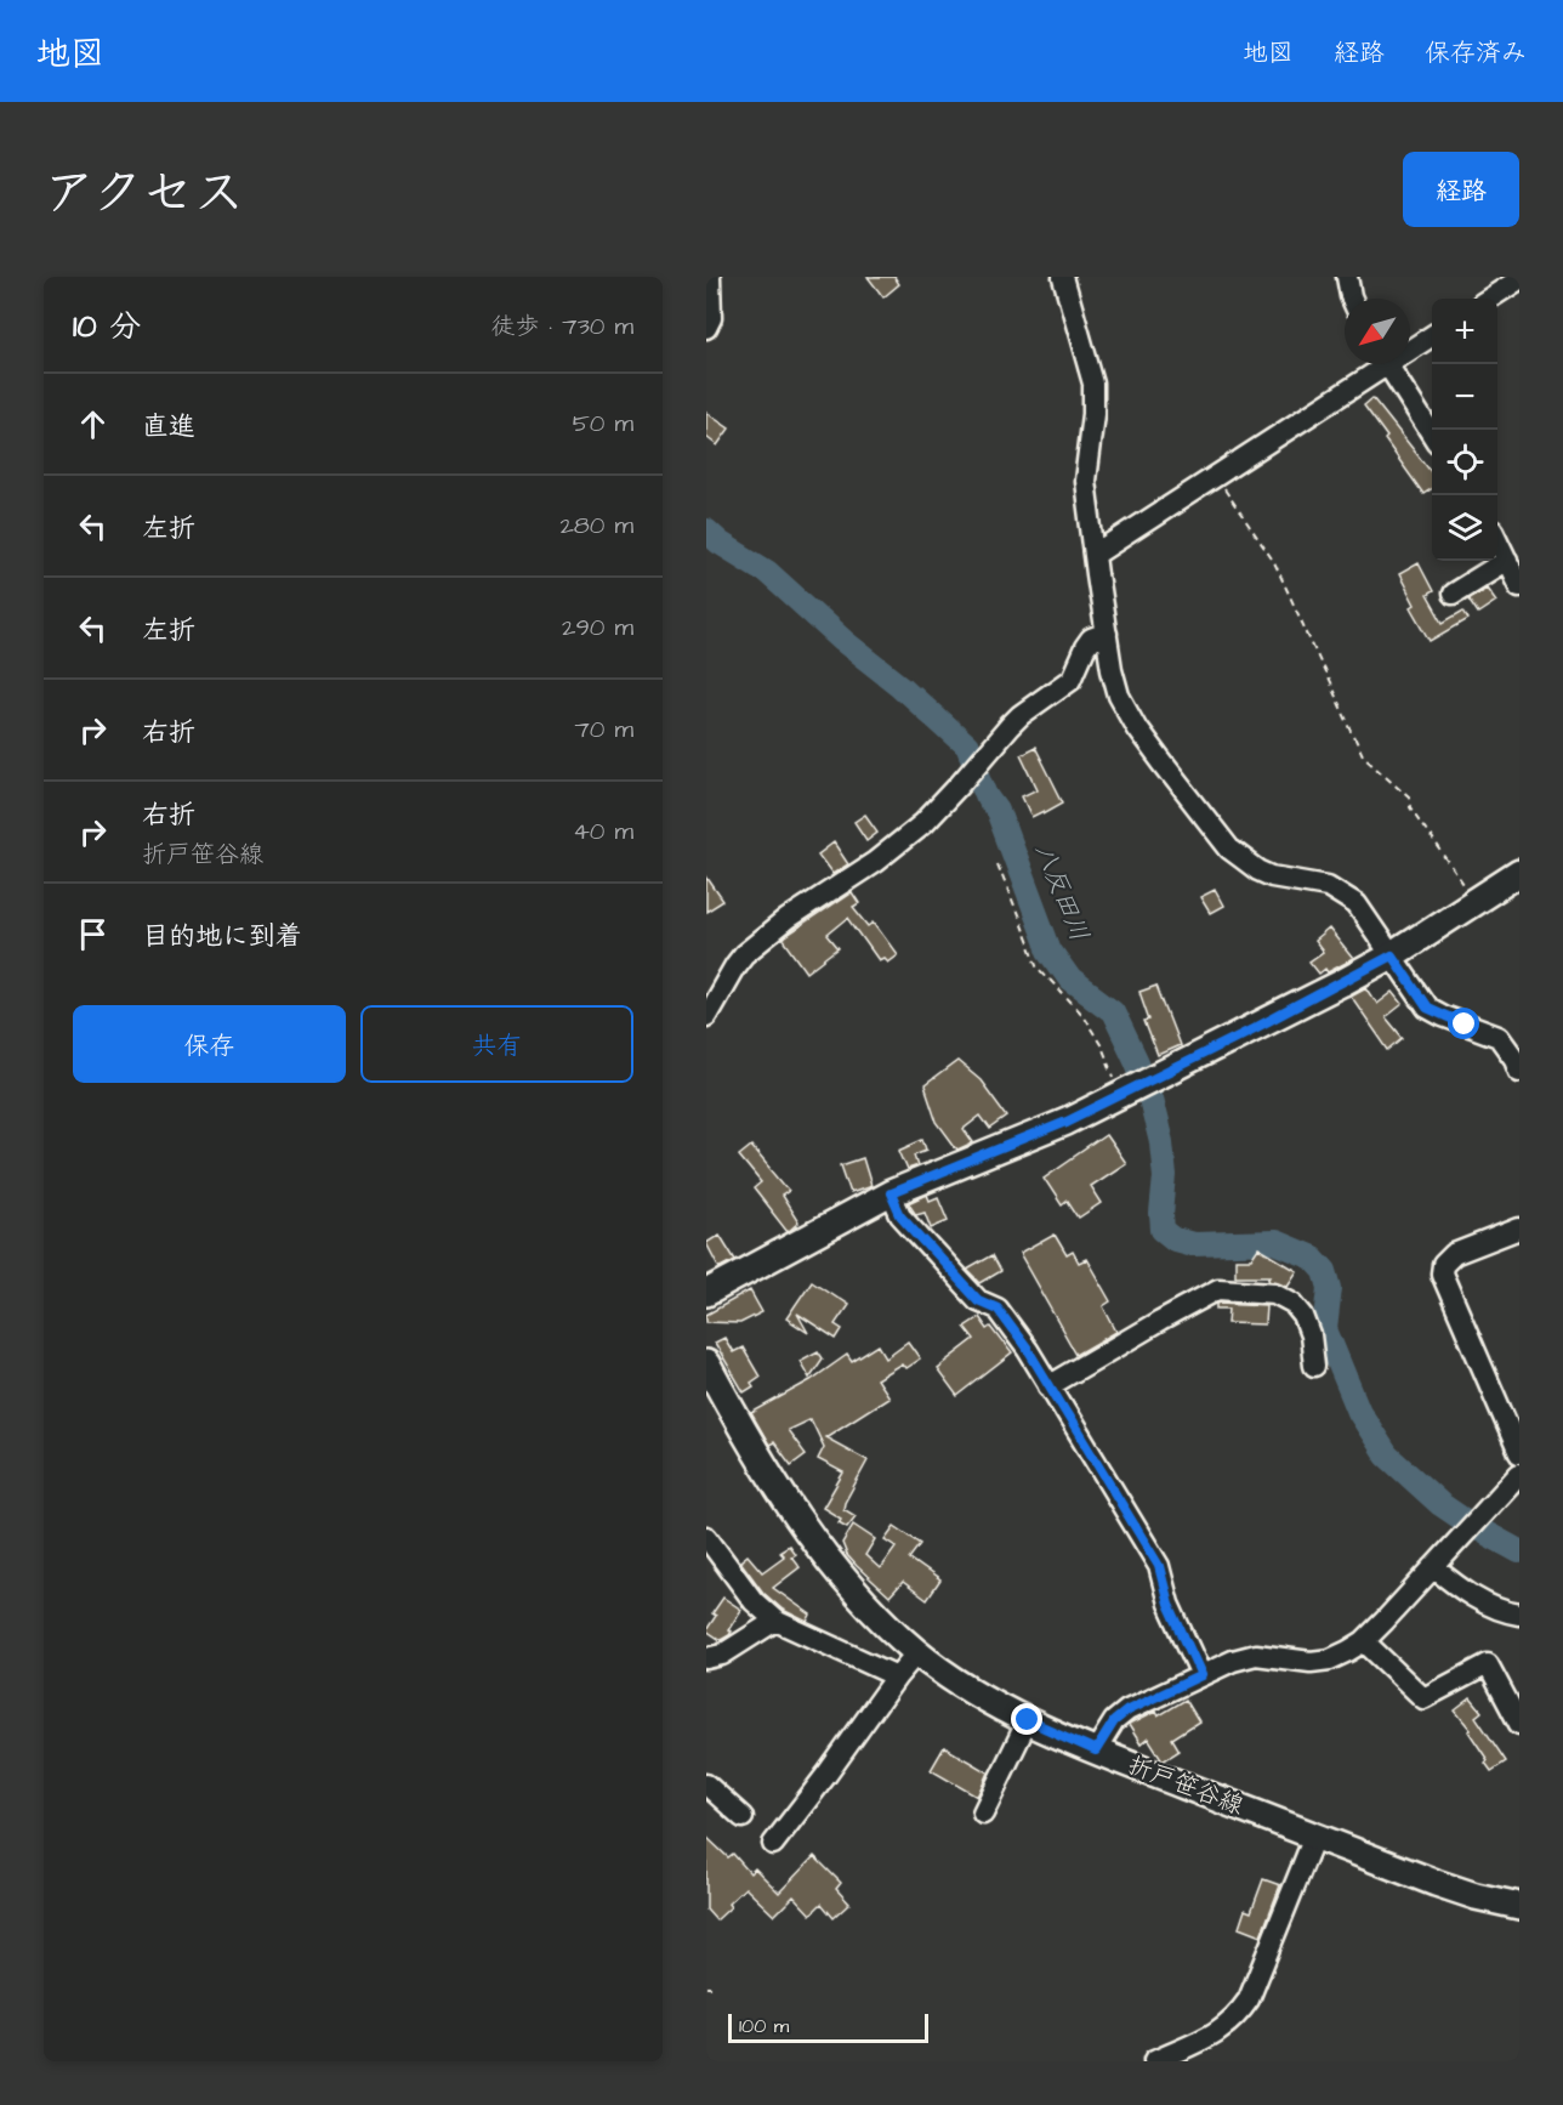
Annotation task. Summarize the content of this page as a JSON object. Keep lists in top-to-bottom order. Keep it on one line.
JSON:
{"streets":{"main road":["折戸笹谷線"]},"water":["八反田川"],"scale_bar":"100 m","north":"bottom left","page":{"header":"地図","nav":["地図","経路","保存済み"],"title":"アクセス","buttons":["経路",["保存","共有"]],"heading":["10 分","徒歩 · 730 m"],"map_buttons":["+","−"],"list":[["直進","50 m"],["左折","280 m"],["左折","290 m"],["右折","70 m"],["右折","折戸笹谷線","40 m"],"目的地に到着"],"scale":"100 m"}}
